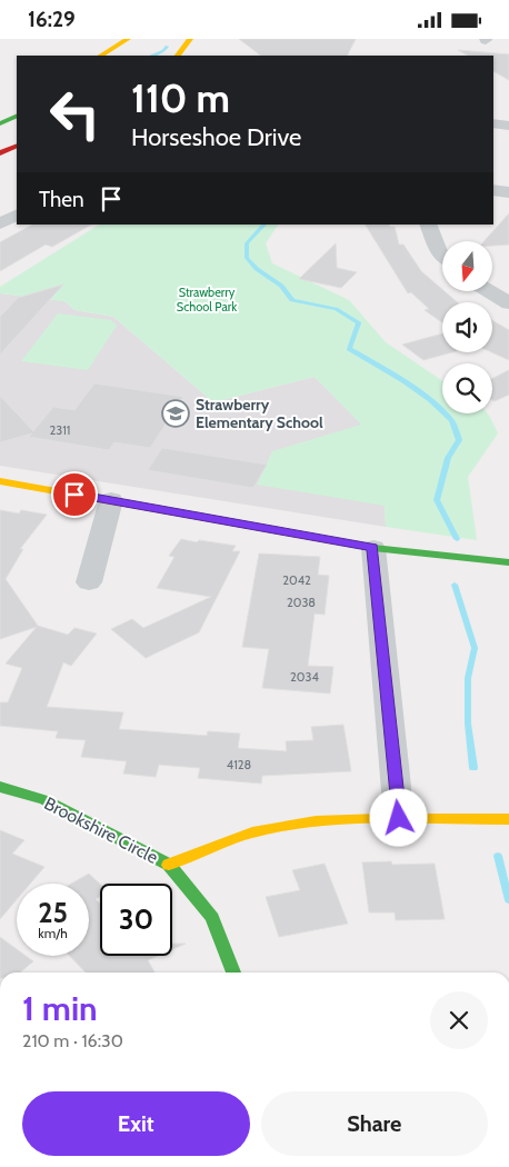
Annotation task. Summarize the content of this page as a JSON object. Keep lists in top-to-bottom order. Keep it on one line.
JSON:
{"streets":{"street":["Brookshire Circle"]},"parks":["Strawberry School Park"],"places":{"school or university":["Strawberry Elementary School"]},"house_numbers":["2311","2042","2038","2034","4128"],"north":"bottom","page":{"status":"16:29","turn":["110 m","Horseshoe Drive"],"then":"Then","speed":"25 km/h","limit":"30","heading":["1 min","210 m · 16:30"],"buttons":["Exit","Share"]}}
